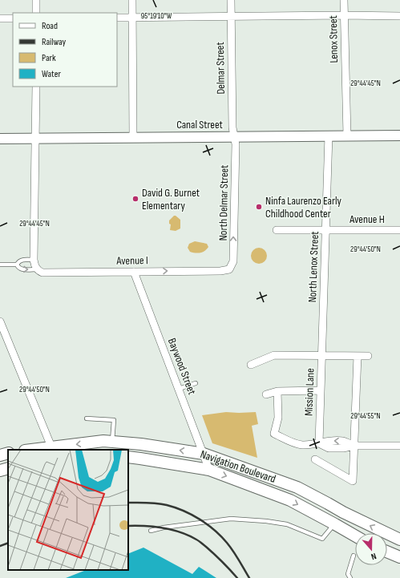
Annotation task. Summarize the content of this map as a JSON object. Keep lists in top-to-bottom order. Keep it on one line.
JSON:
{"streets":{"main road":["Navigation Boulevard"],"street":["Lenox Street","Delmar Street","Canal Street","North Delmar Street","Avenue H","Avenue I","North Lenox Street","Baywood Street","Mission Lane"]},"crossings":[["Lenox Street","Canal Street"],["Delmar Street","Canal Street"],["Delmar Street","North Delmar Street"],["Canal Street","North Delmar Street"],["Canal Street","North Lenox Street"],["North Delmar Street","Avenue I"],["Avenue H","North Lenox Street"],["Avenue I","Baywood Street"],["North Lenox Street","Mission Lane"],["Baywood Street","Navigation Boulevard"]],"one_way":["North Delmar Street","Avenue I"],"places":["David G. Burnet Elementary","Ninfa Laurenzo Early Childhood Center"],"legend":["Road","Railway","Park","Water"],"north":"bottom","coordinates":["95°19'10\"W","29°44'45\"N","29°44'50\"N","29°44'55\"N"]}
